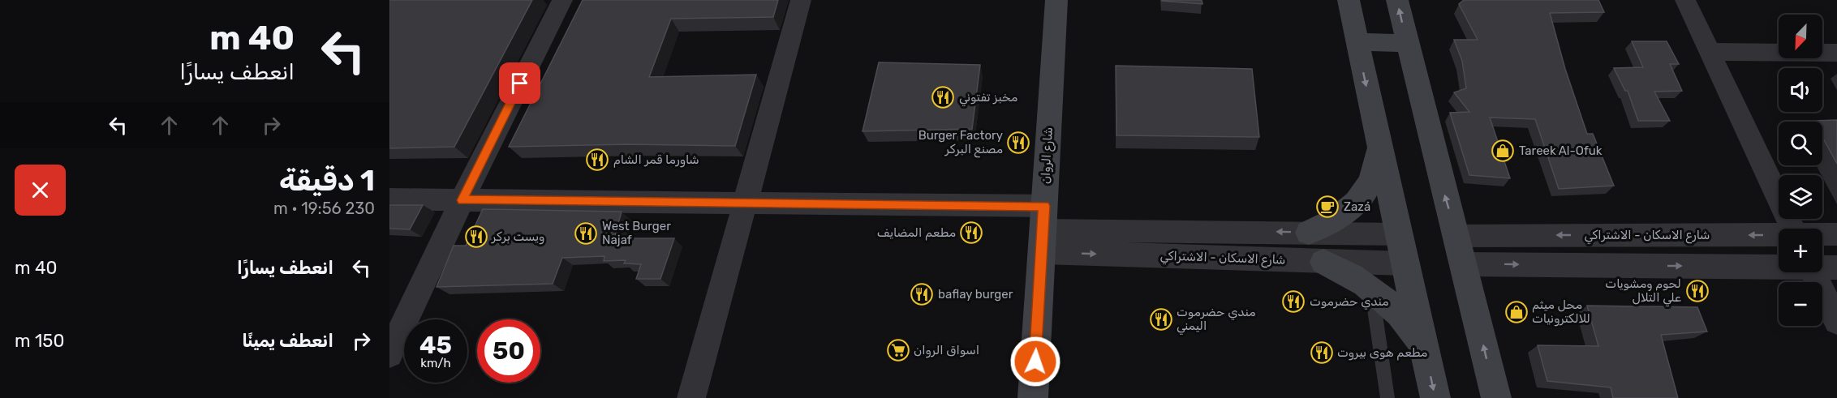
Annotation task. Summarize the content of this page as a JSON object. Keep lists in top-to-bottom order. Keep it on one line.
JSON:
{"streets":{"main road":["شارع الروان"],"street":["شارع الاسكان - الاشتراكي"]},"crossings":[["شارع الروان","شارع الاسكان - الاشتراكي"]],"places":{"restaurant":["مخبز تفتوني","Burger Factory مصنع البركر","شاورما قمر الشام","مطعم المضايف","West Burger Najaf","ويست بركر","لحوم ومشويات علي التلال","baflay burger","مندي حضرموت","مندي حضرموت اليمني","مطعم هوى بيروت"],"shop":["Tareek Al-Ofuk","محل ميثم للالكترونيات"],"cafe":["Zazá"],"supermarket":["اسواق الروان"]},"north":"bottom left","page":{"turn":["40 m","انعطف يسارًا"],"map_buttons":["+","−"],"heading":["1 دقيقة","230 m · 19:56"],"list":[{"name":"انعطف يسارًا","value":"40 m"},{"name":"انعطف يمينًا","value":"150 m"}],"speed":"45 km/h","limit":"50"}}
